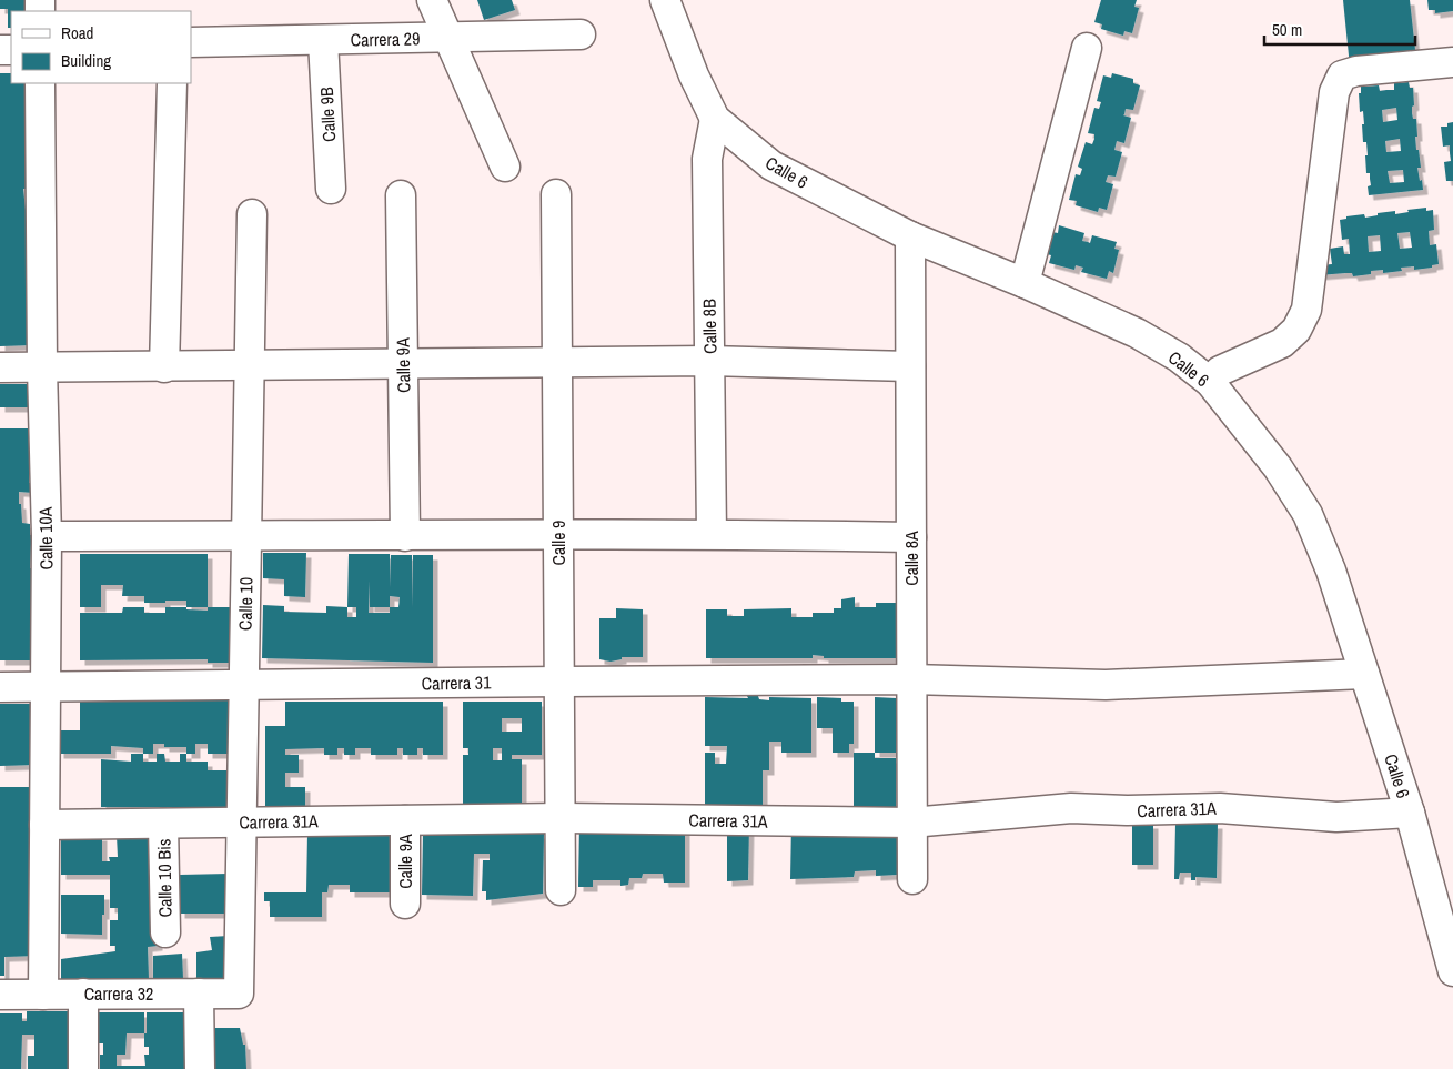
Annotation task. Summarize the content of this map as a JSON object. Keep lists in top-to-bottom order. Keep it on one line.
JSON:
{"streets":{"street":["Carrera 29","Calle 9B","Calle 6","Calle 8B","Calle 9A","Calle 10A","Calle 9","Calle 8A","Calle 10","Carrera 31","Carrera 31A","Calle 10 Bis","Carrera 32"]},"crossings":[["Carrera 29","Calle 9B"],["Calle 6","Calle 8B"],["Calle 6","Calle 8A"],["Calle 6","Carrera 31"],["Calle 6","Carrera 31A"],["Calle 9A","Carrera 31A"],["Calle 10A","Carrera 31"],["Calle 10A","Carrera 31A"],["Calle 10A","Carrera 32"],["Calle 9","Carrera 31"],["Calle 9","Carrera 31A"],["Calle 8A","Carrera 31"],["Calle 8A","Carrera 31A"],["Calle 10","Carrera 31"],["Calle 10","Carrera 31A"],["Calle 10","Carrera 32"],["Carrera 31A","Calle 10 Bis"]],"legend":["Road","Building"],"scale_bar":"50 m"}
